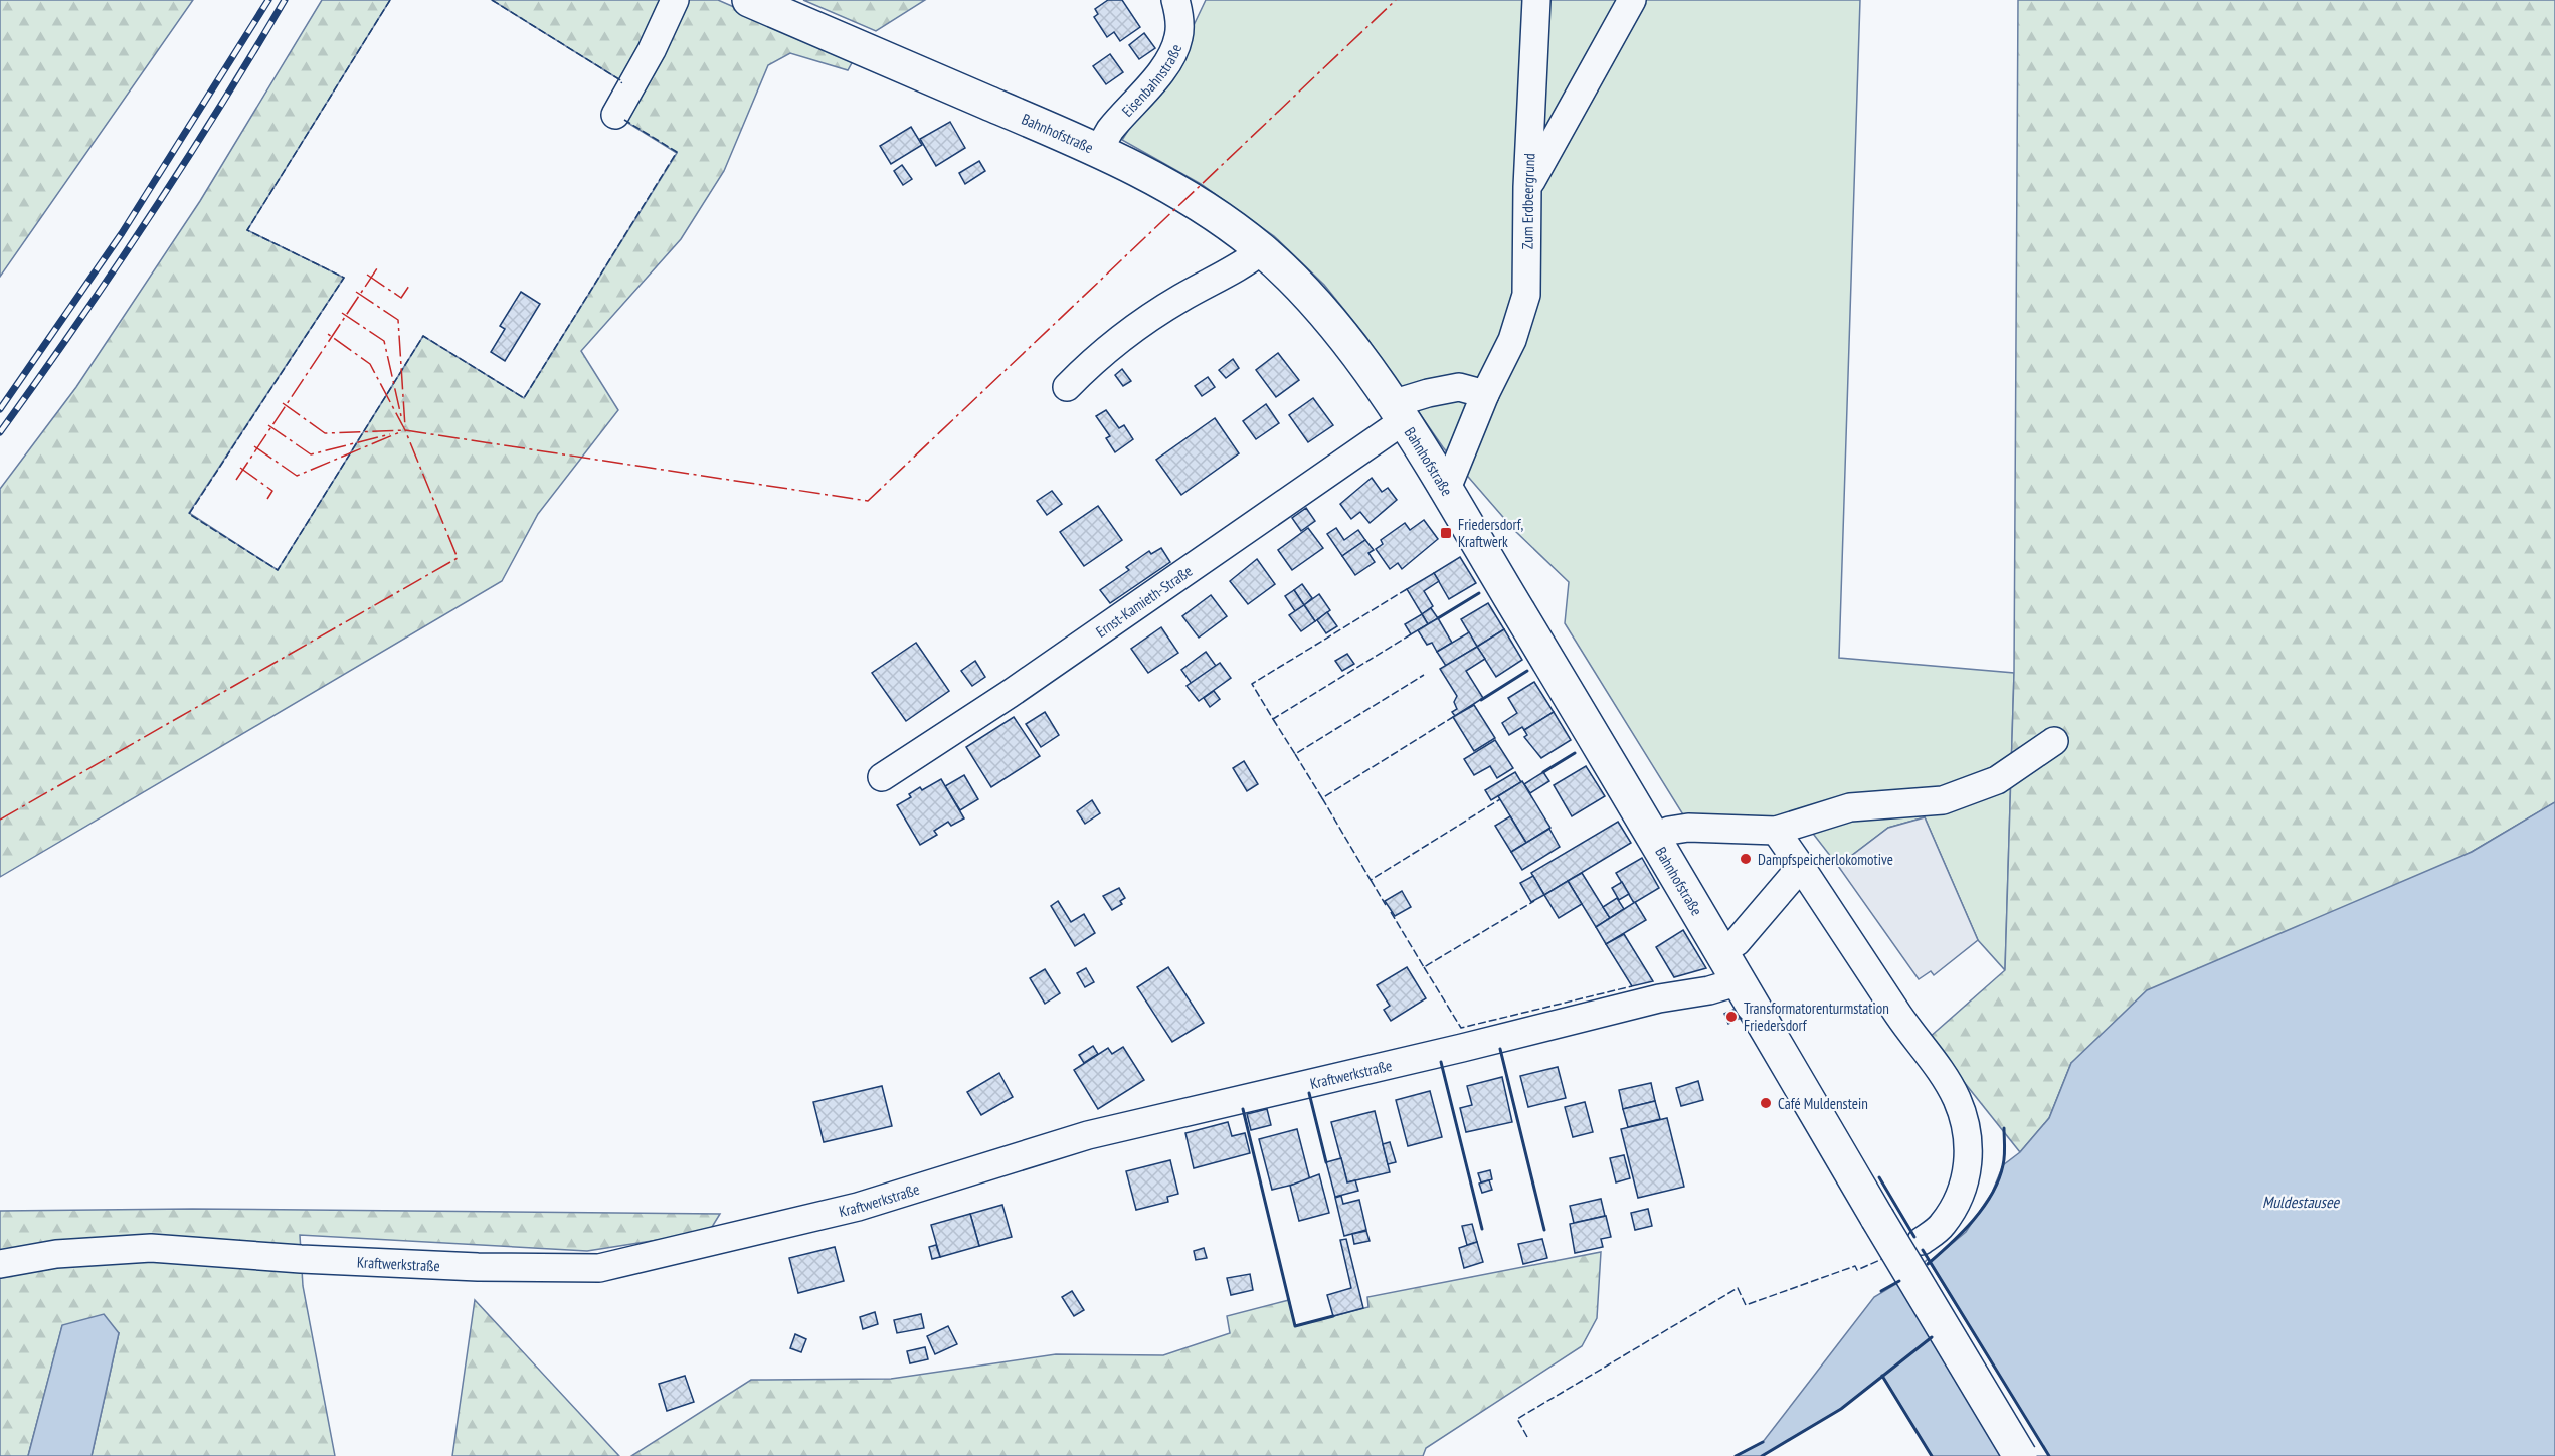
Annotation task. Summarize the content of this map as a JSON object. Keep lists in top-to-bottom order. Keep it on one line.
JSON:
{"streets":{"main road":["Bahnhofstraße"],"street":["Eisenbahnstraße","Zum Erdbeergrund","Ernst-Kamieth-Straße","Kraftwerkstraße"]},"crossings":[["Eisenbahnstraße","Bahnhofstraße"],["Bahnhofstraße","Zum Erdbeergrund"],["Bahnhofstraße","Ernst-Kamieth-Straße"],["Bahnhofstraße","Kraftwerkstraße"]],"water":["Muldestausee"],"places":{"transit":["Friedersdorf, Kraftwerk"],"other":["Dampfspeicherlokomotive","Transformatorenturmstation Friedersdorf","Café Muldenstein"]}}
